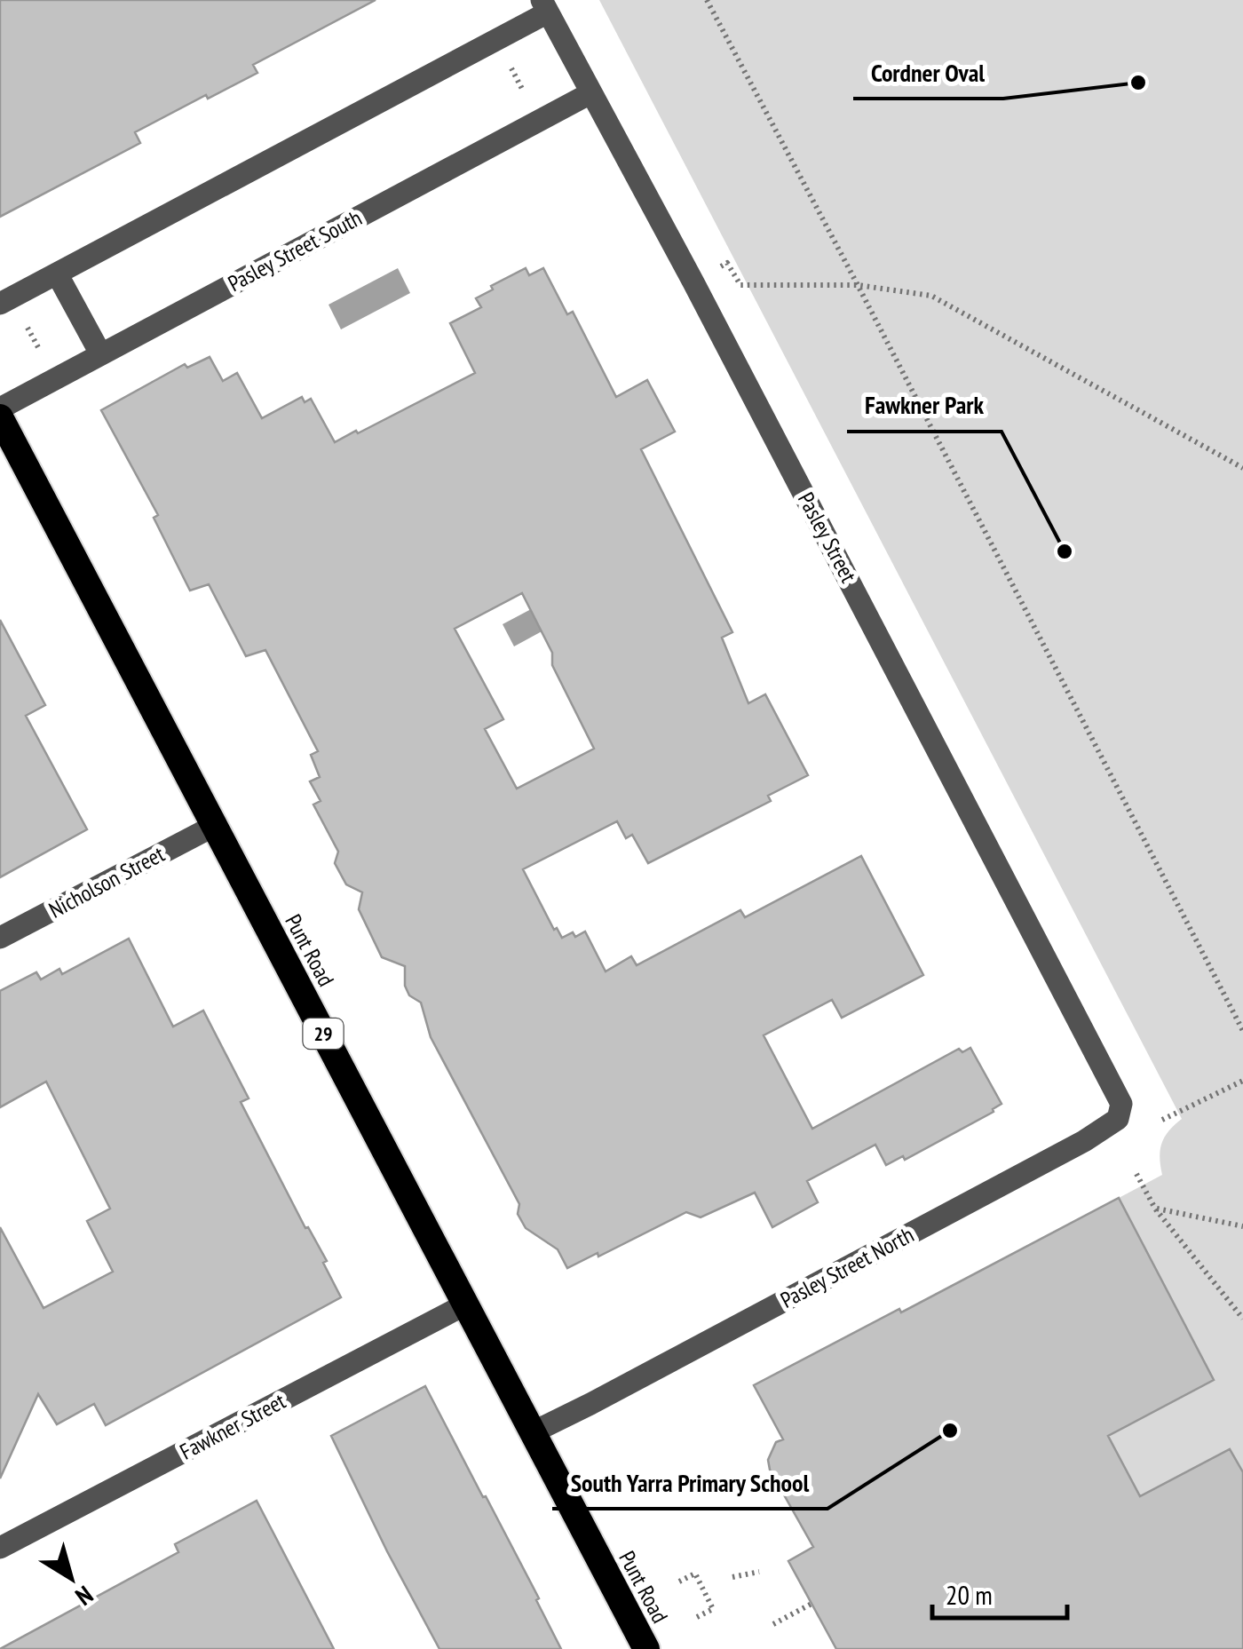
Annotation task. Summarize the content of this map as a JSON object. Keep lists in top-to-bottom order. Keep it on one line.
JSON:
{"streets":{"highway":["Punt Road","29"],"street":["Pasley Street South","Pasley Street","Nicholson Street","Pasley Street North","Fawkner Street"]},"crossings":[["Pasley Street South","Pasley Street"],["Pasley Street South","Punt Road"],["Pasley Street","Pasley Street North"],["Nicholson Street","Punt Road"],["Punt Road","Pasley Street North"],["Punt Road","Fawkner Street"]],"places":["Cordner Oval","Fawkner Park","South Yarra Primary School"],"scale_bar":"20 m","north":"bottom right"}
